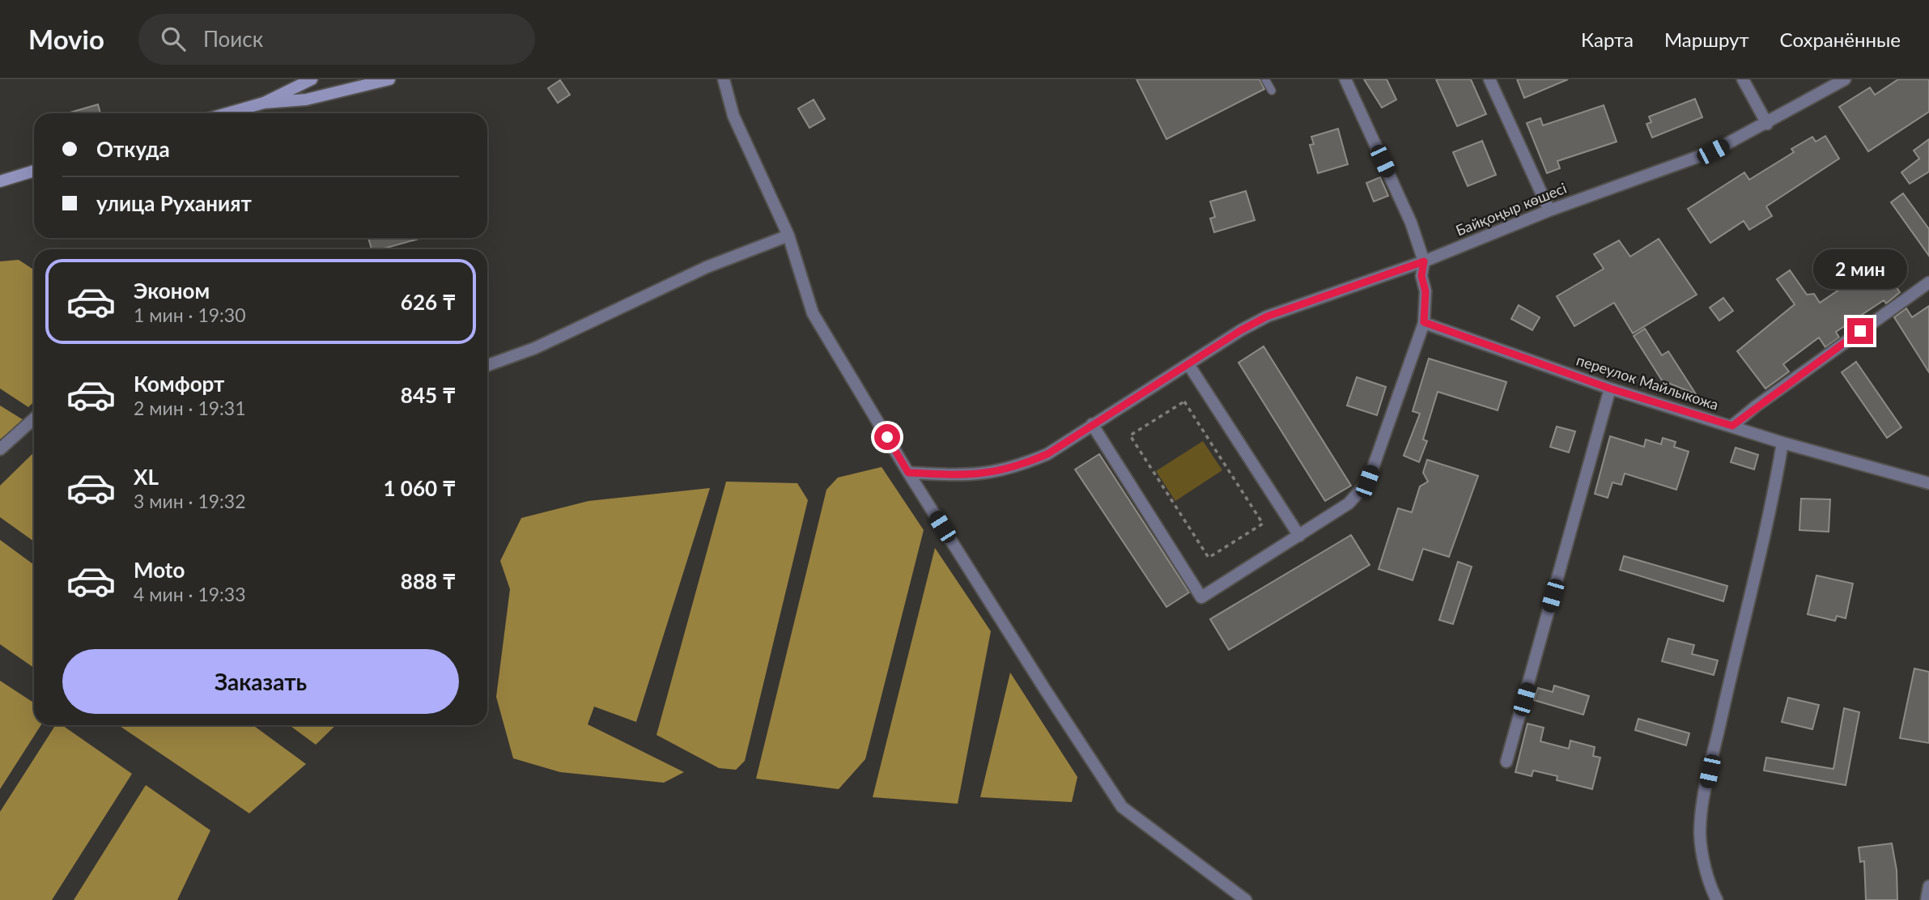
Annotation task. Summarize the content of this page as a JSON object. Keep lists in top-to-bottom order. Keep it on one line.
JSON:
{"streets":{"street":["Байқоңыр көшесі","переулок Майлыкожа"]},"page":{"header":"Movio","search":"Поиск","nav":["Карта","Маршрут","Сохранённые"],"banner":["Откуда","улица Руханият"],"bubble":"2 мин","list":[{"name":"Эконом","note":"1 мин · 19:30","value":"626 ₸"},{"name":"Комфорт","note":"2 мин · 19:31","value":"845 ₸"},{"name":"XL","note":"3 мин · 19:32","value":"1 060 ₸"},{"name":"Moto","note":"4 мин · 19:33","value":"888 ₸"}],"buttons":"Заказать"}}
